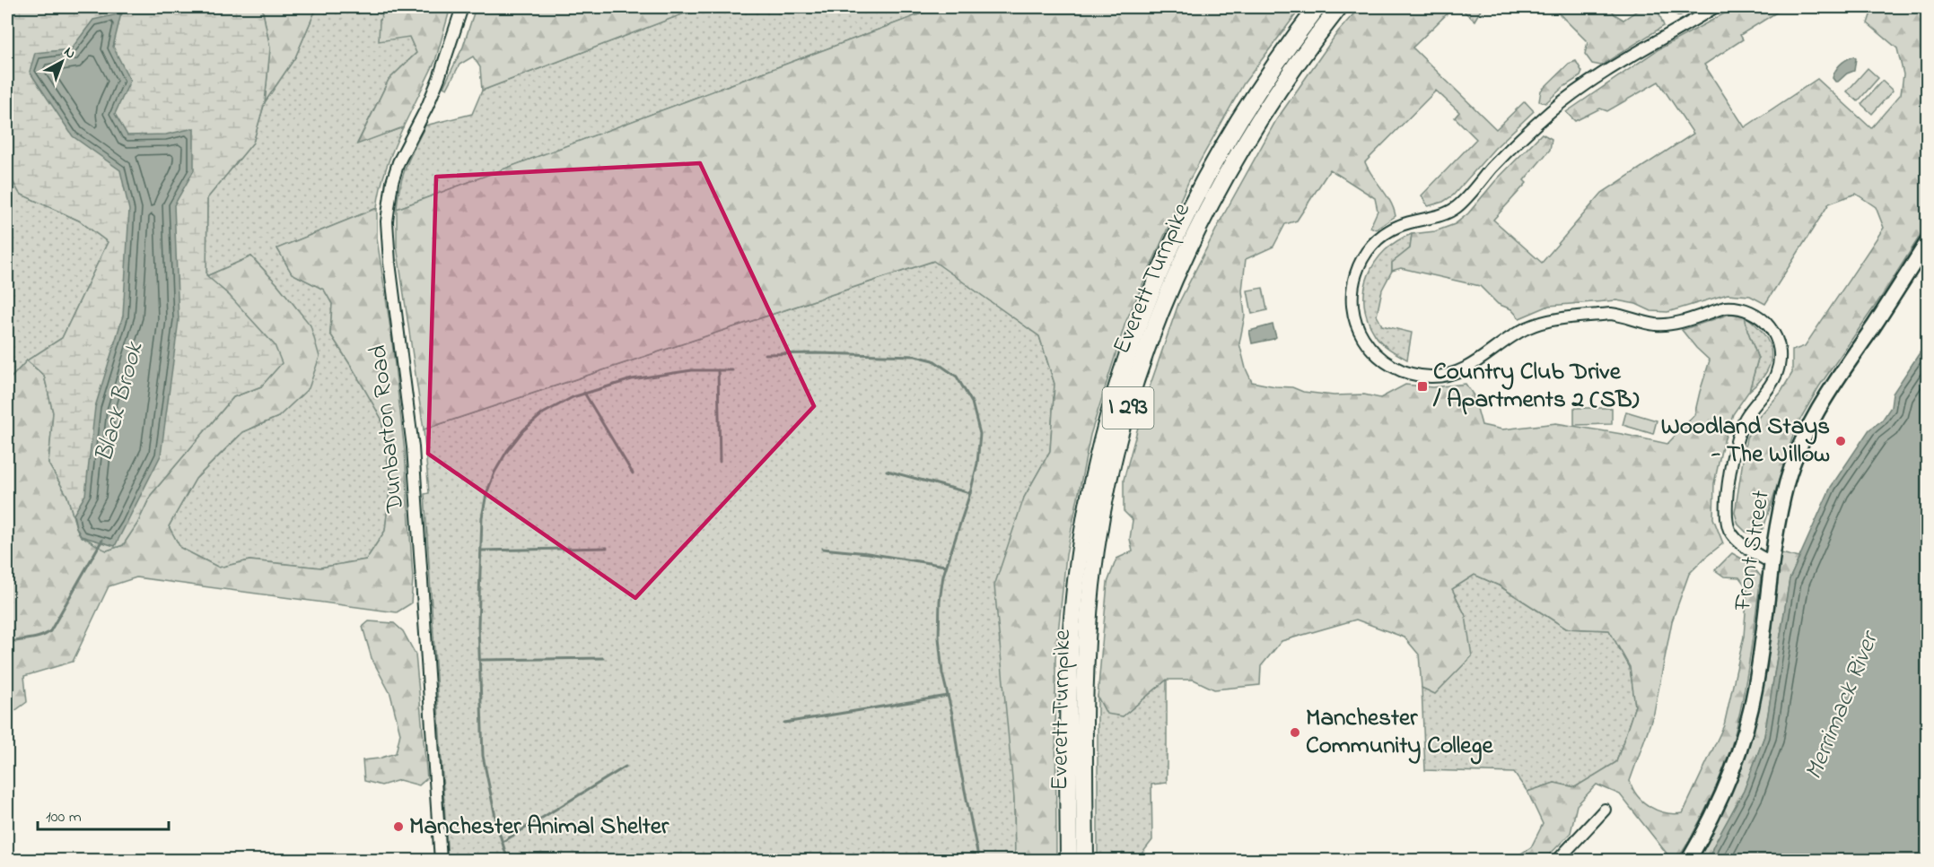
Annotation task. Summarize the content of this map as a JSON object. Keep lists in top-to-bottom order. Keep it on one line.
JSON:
{"streets":{"highway":["Everett Turnpike","I 293"],"main road":["Front Street"],"street":["Dunbarton Road"]},"water":["Black Brook","Merrimack River"],"places":{"transit":["Country Club Drive / Apartments 2 (SB)"],"other":["Woodland Stays - The Willow","Manchester Community College","Manchester Animal Shelter"]},"scale_bar":"100 m","north":"top right"}
